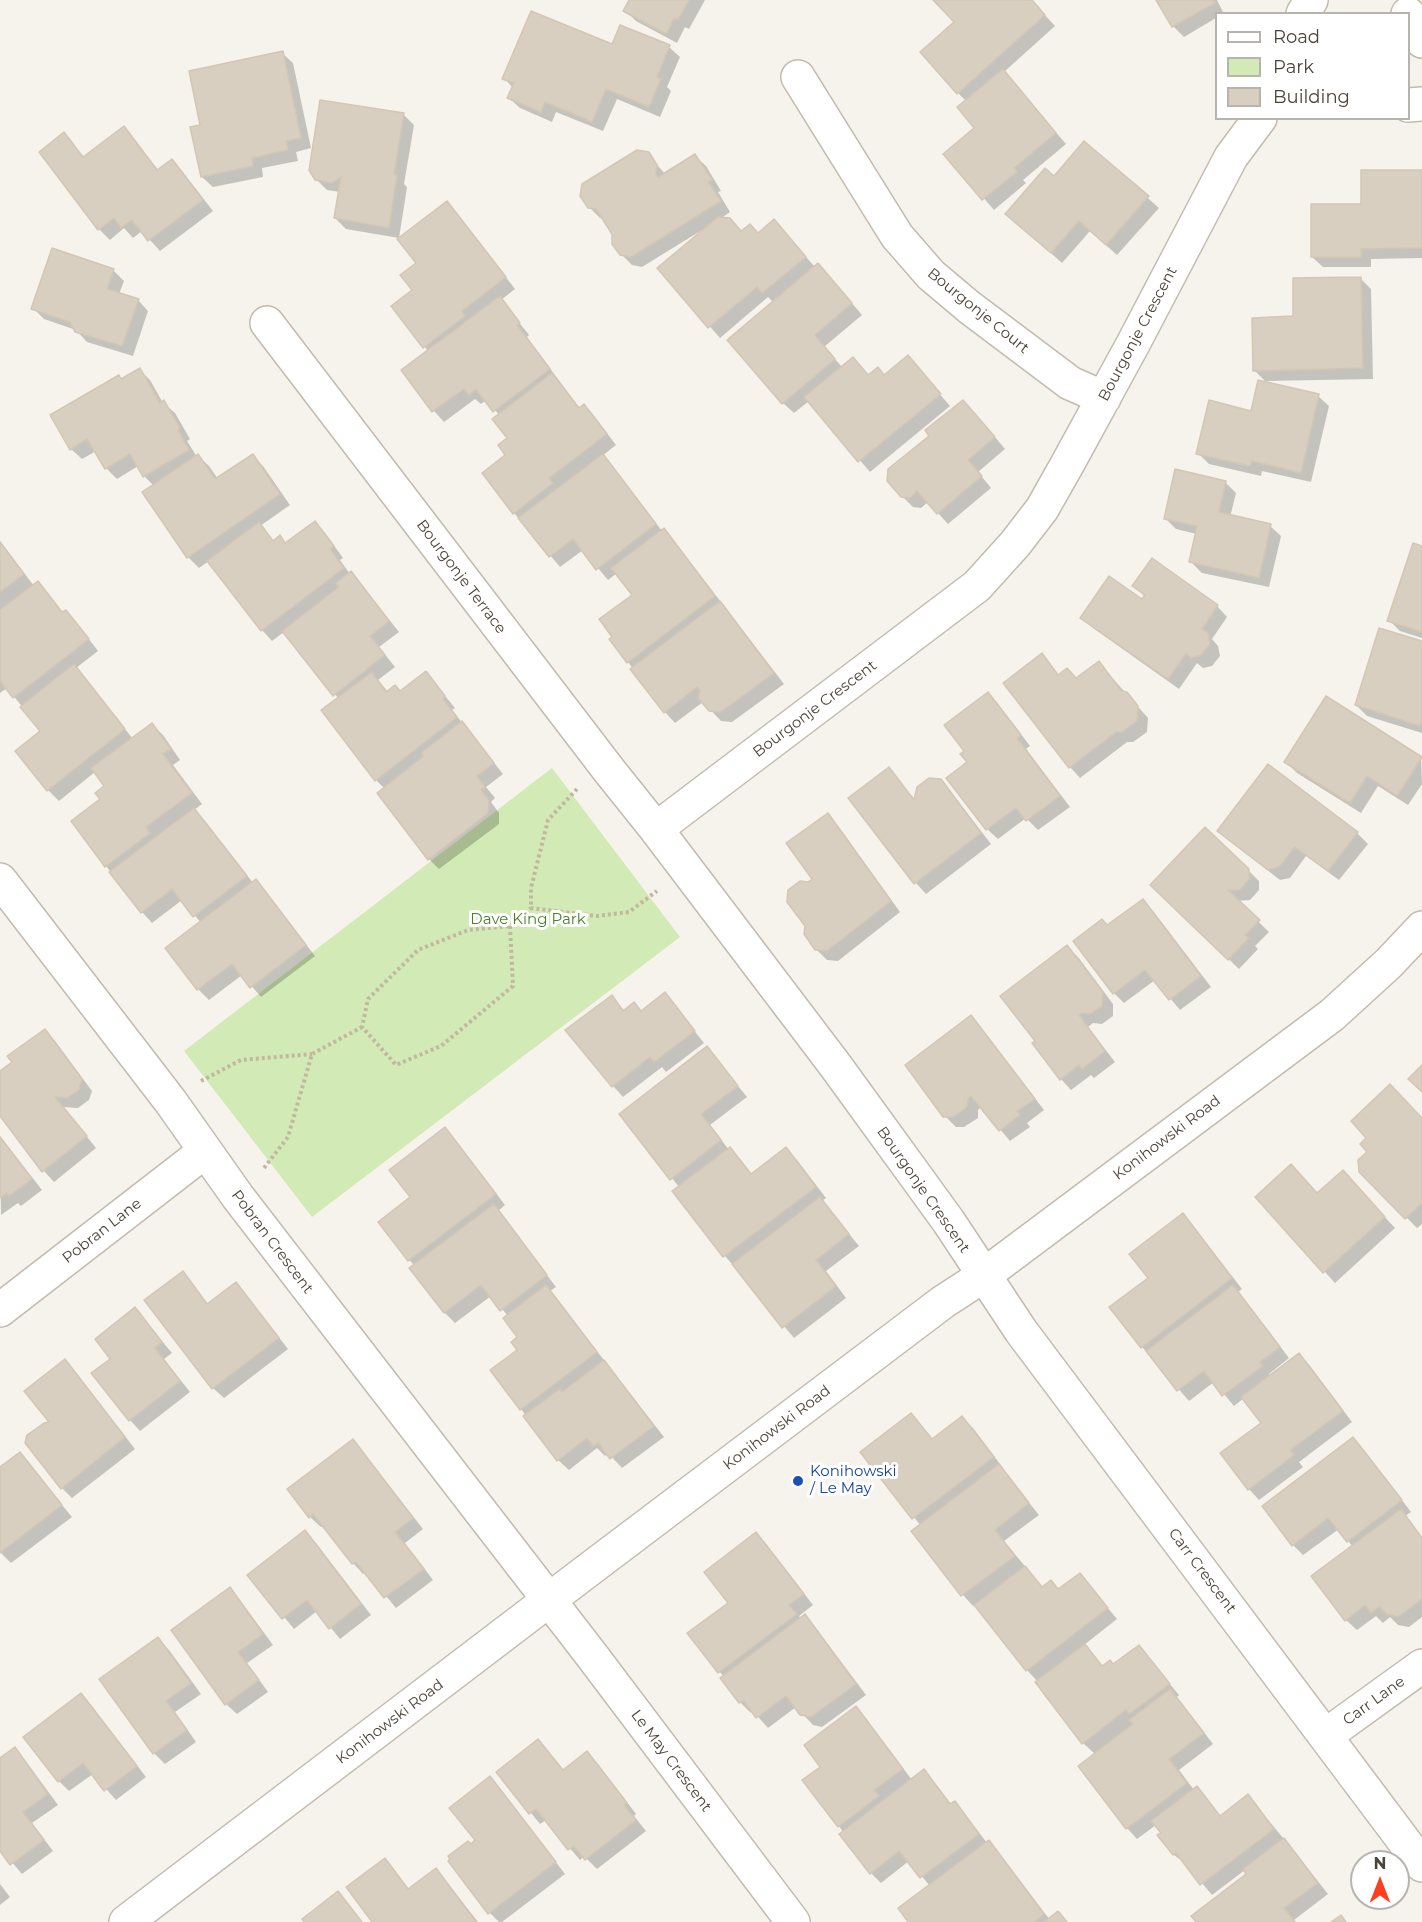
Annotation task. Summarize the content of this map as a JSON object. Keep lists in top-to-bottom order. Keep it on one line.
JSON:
{"streets":{"street":["Bourgonje Court","Bourgonje Crescent","Bourgonje Terrace","Konihowski Road","Pobran Lane","Pobran Crescent","Carr Crescent","Carr Lane","Le May Crescent"]},"crossings":[["Bourgonje Court","Bourgonje Crescent"],["Bourgonje Crescent","Bourgonje Terrace"],["Bourgonje Crescent","Konihowski Road"],["Bourgonje Crescent","Carr Crescent"],["Konihowski Road","Pobran Crescent"],["Konihowski Road","Carr Crescent"],["Konihowski Road","Le May Crescent"],["Pobran Lane","Pobran Crescent"],["Pobran Crescent","Le May Crescent"],["Carr Crescent","Carr Lane"]],"parks":["Dave King Park"],"places":["Konihowski / Le May"],"legend":["Road","Park","Building"],"north":"top"}
